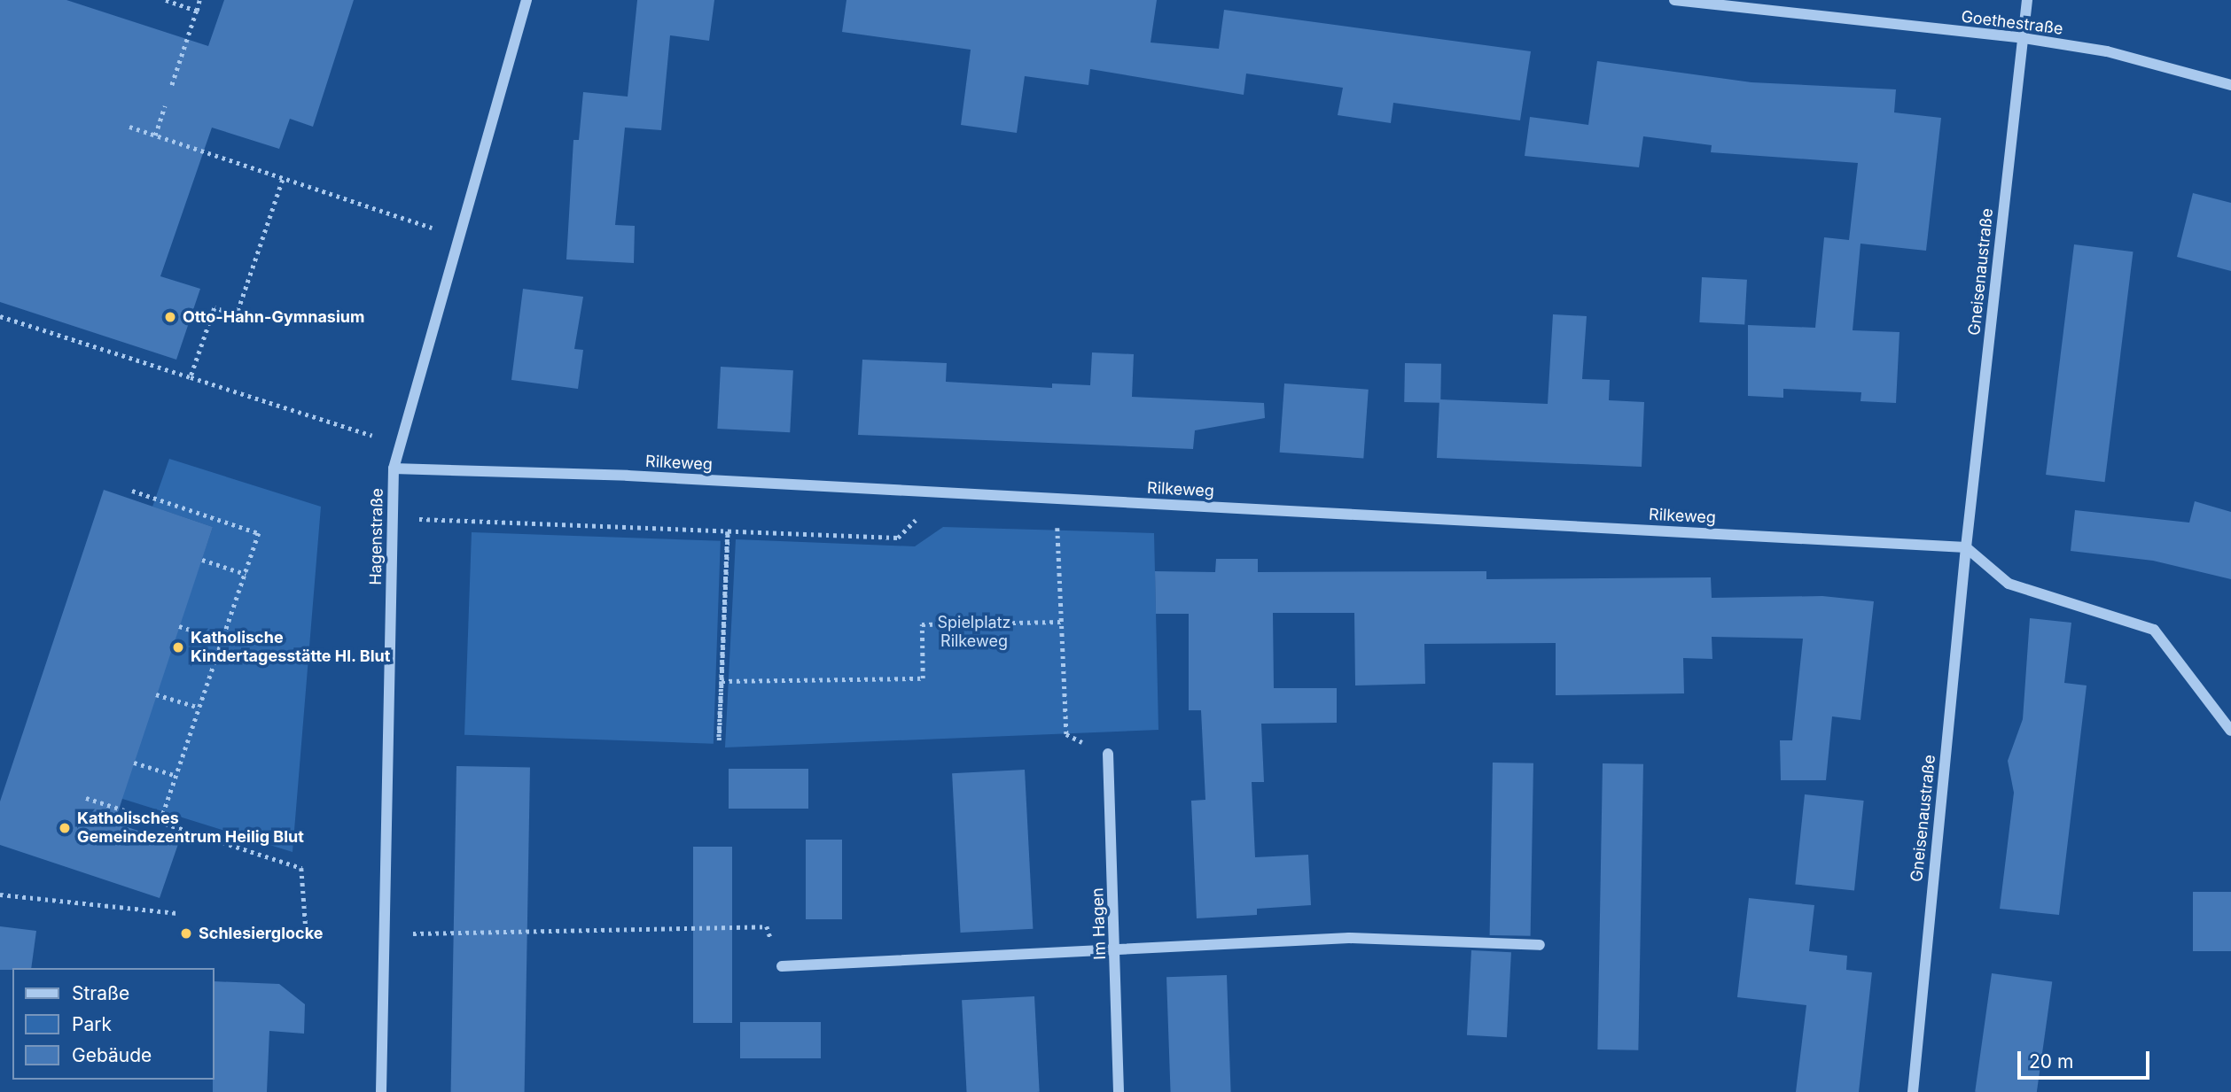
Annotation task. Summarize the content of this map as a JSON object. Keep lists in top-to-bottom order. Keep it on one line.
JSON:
{"streets":{"street":["Goethestraße","Gneisenaustraße","Rilkeweg","Hagenstraße","Im Hagen"]},"crossings":[["Goethestraße","Gneisenaustraße"],["Gneisenaustraße","Rilkeweg"],["Rilkeweg","Hagenstraße"]],"parks":["Spielplatz Rilkeweg"],"places":["Otto-Hahn-Gymnasium","Katholische Kindertagesstätte Hl. Blut","Katholisches Gemeindezentrum Heilig Blut","Schlesierglocke"],"legend":["Straße","Park","Gebäude"],"scale_bar":"20 m"}
